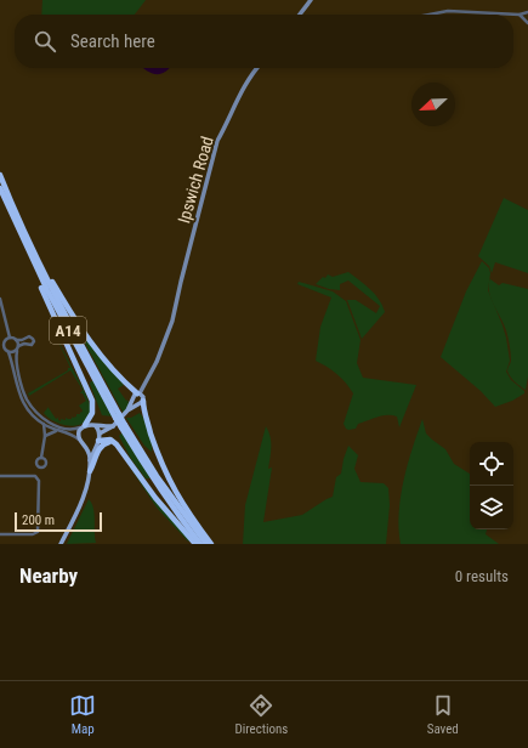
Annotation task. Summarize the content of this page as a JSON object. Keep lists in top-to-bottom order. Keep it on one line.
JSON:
{"streets":{"highway":["A14"],"street":["Ipswich Road"]},"crossings":[["Ipswich Road","A14"]],"scale_bar":"200 m","north":"bottom left","page":{"search":"Search here","scale":"200 m","heading":["Nearby","0 results"],"nav":["Map","Directions","Saved"]}}
